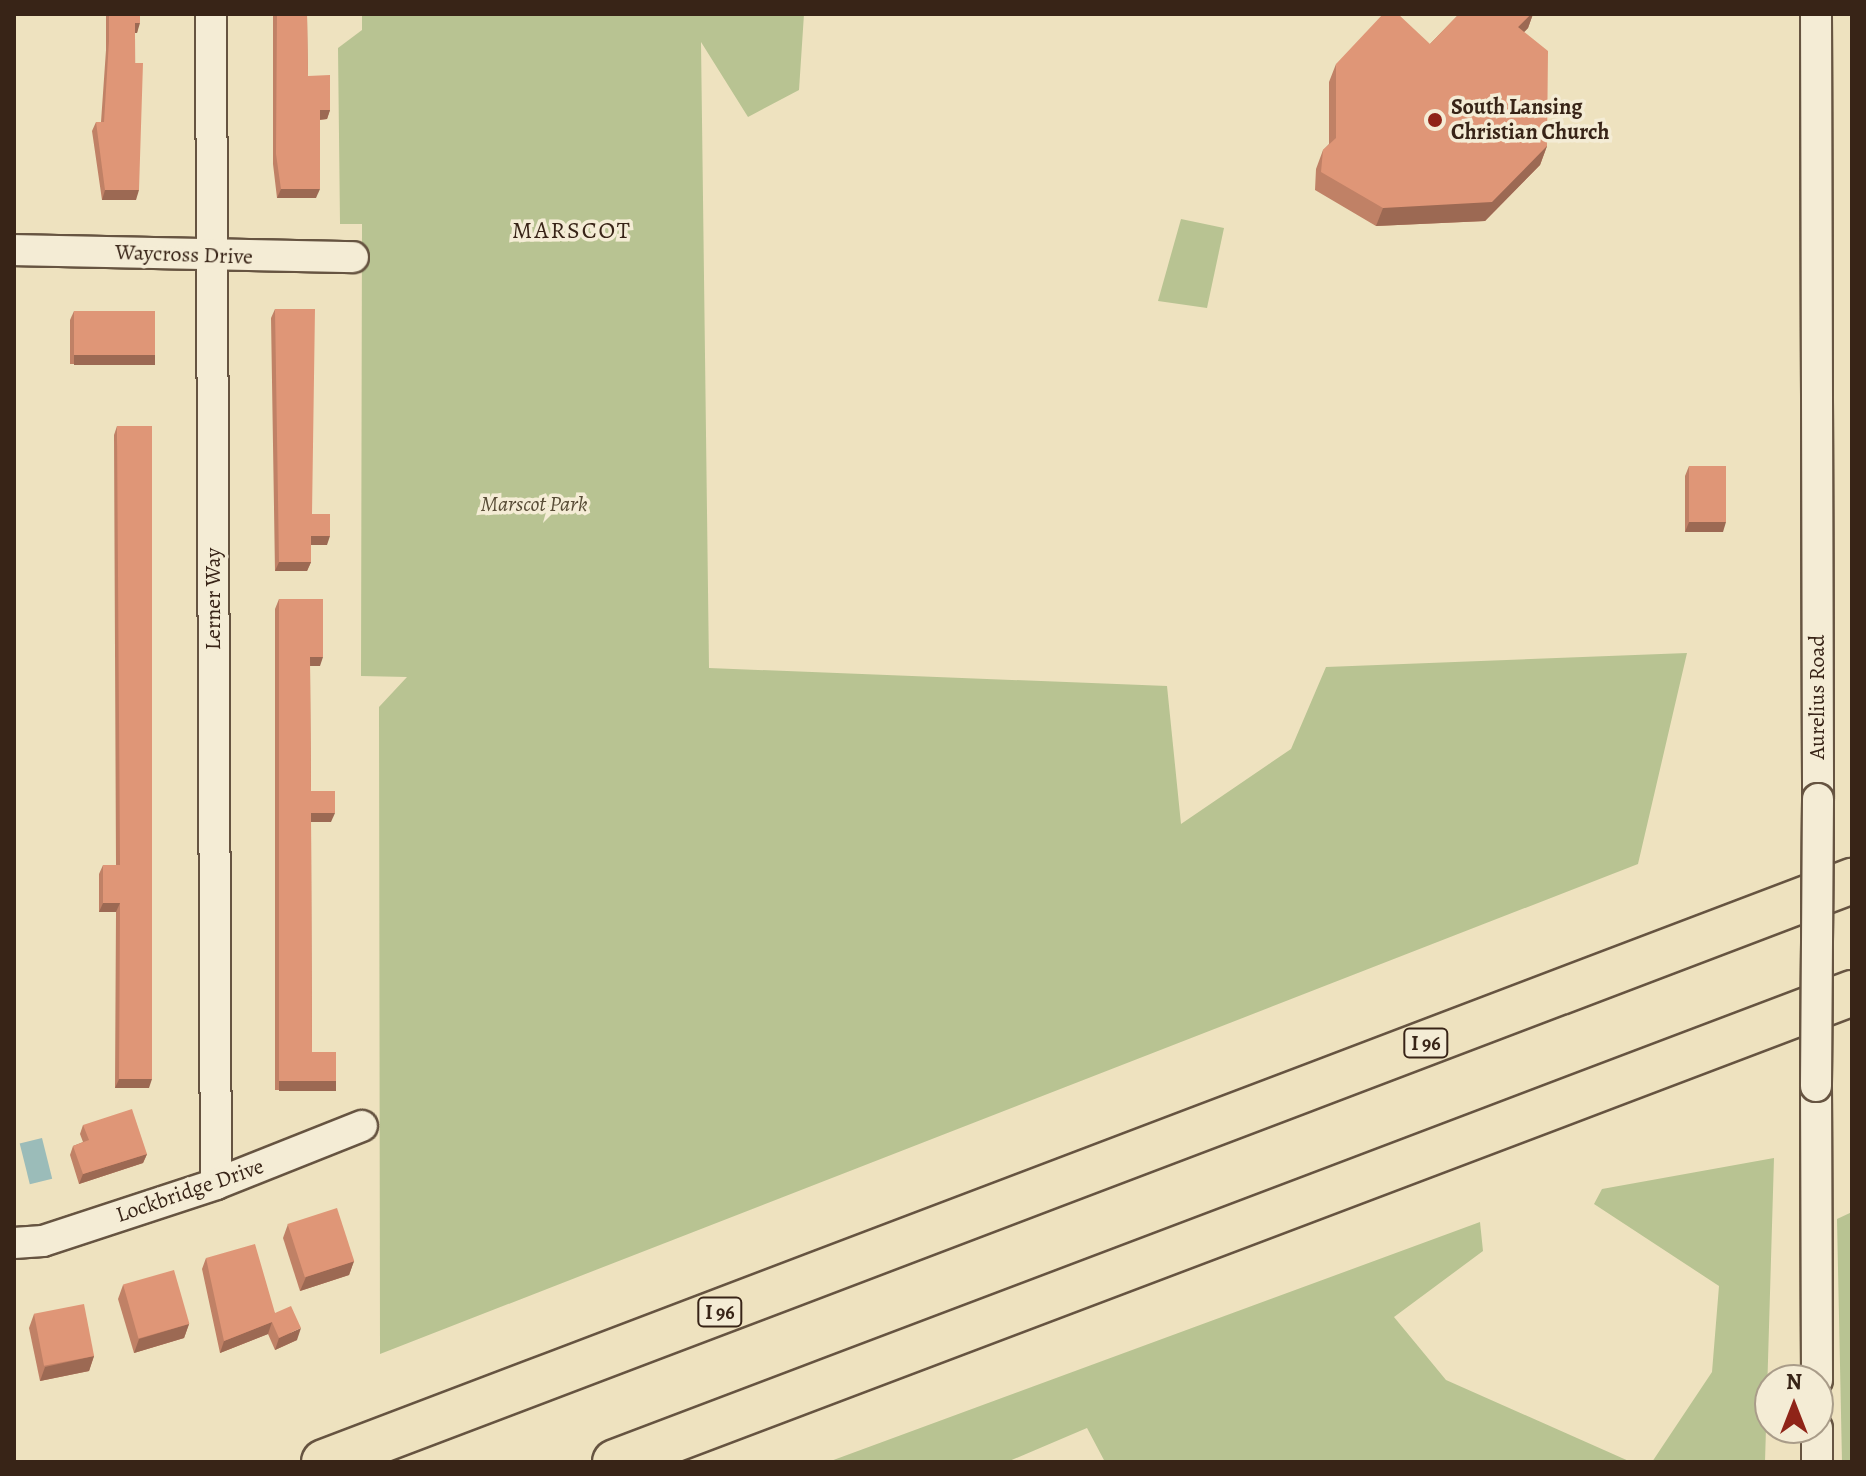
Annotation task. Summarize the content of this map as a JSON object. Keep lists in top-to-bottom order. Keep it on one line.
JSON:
{"streets":{"highway":["I 96"],"street":["Waycross Drive","Lerner Way","Aurelius Road","Lockbridge Drive"]},"crossings":[["Waycross Drive","Lerner Way"],["Lerner Way","Lockbridge Drive"]],"districts":["MARSCOT"],"parks":["Marscot Park"],"places":["South Lansing Christian Church"],"north":"top"}
